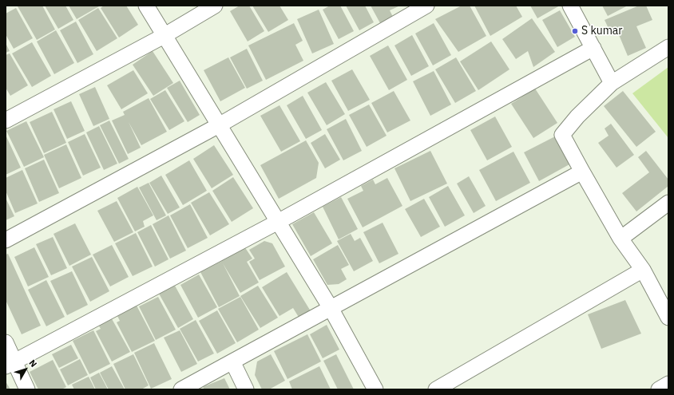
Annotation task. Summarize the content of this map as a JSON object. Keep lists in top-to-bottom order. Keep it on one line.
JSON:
{"places":["S kumar"],"north":"top right"}
